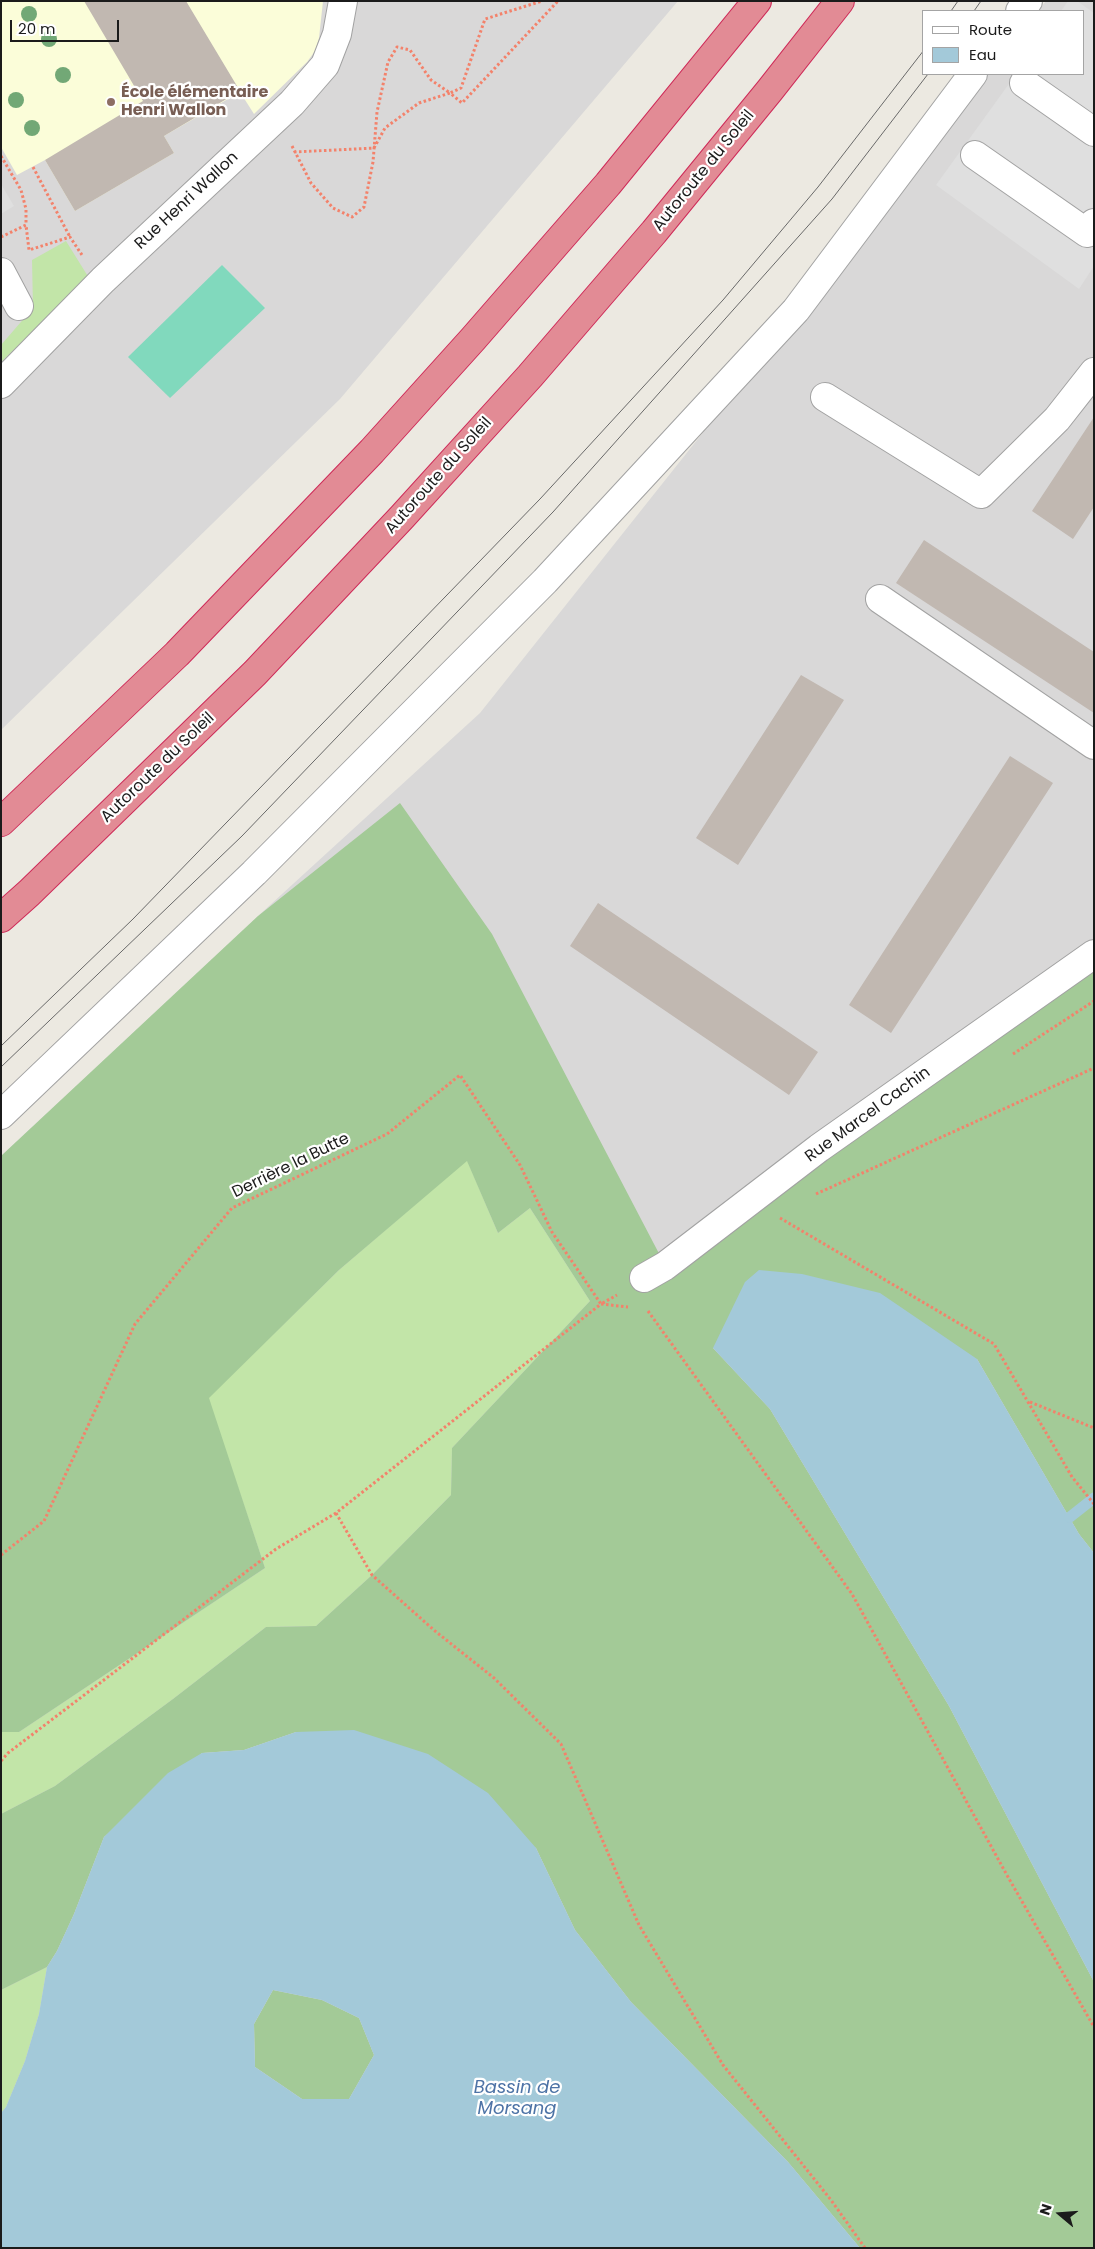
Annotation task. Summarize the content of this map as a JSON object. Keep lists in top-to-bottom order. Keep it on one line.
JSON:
{"streets":{"highway":["Autoroute du Soleil"],"street":["Rue Henri Wallon","Rue Marcel Cachin"],"path":["Derrière la Butte"]},"water":["Bassin de Morsang"],"places":["École élémentaire Henri Wallon"],"legend":["Route","Eau"],"scale_bar":"20 m","north":"left"}
